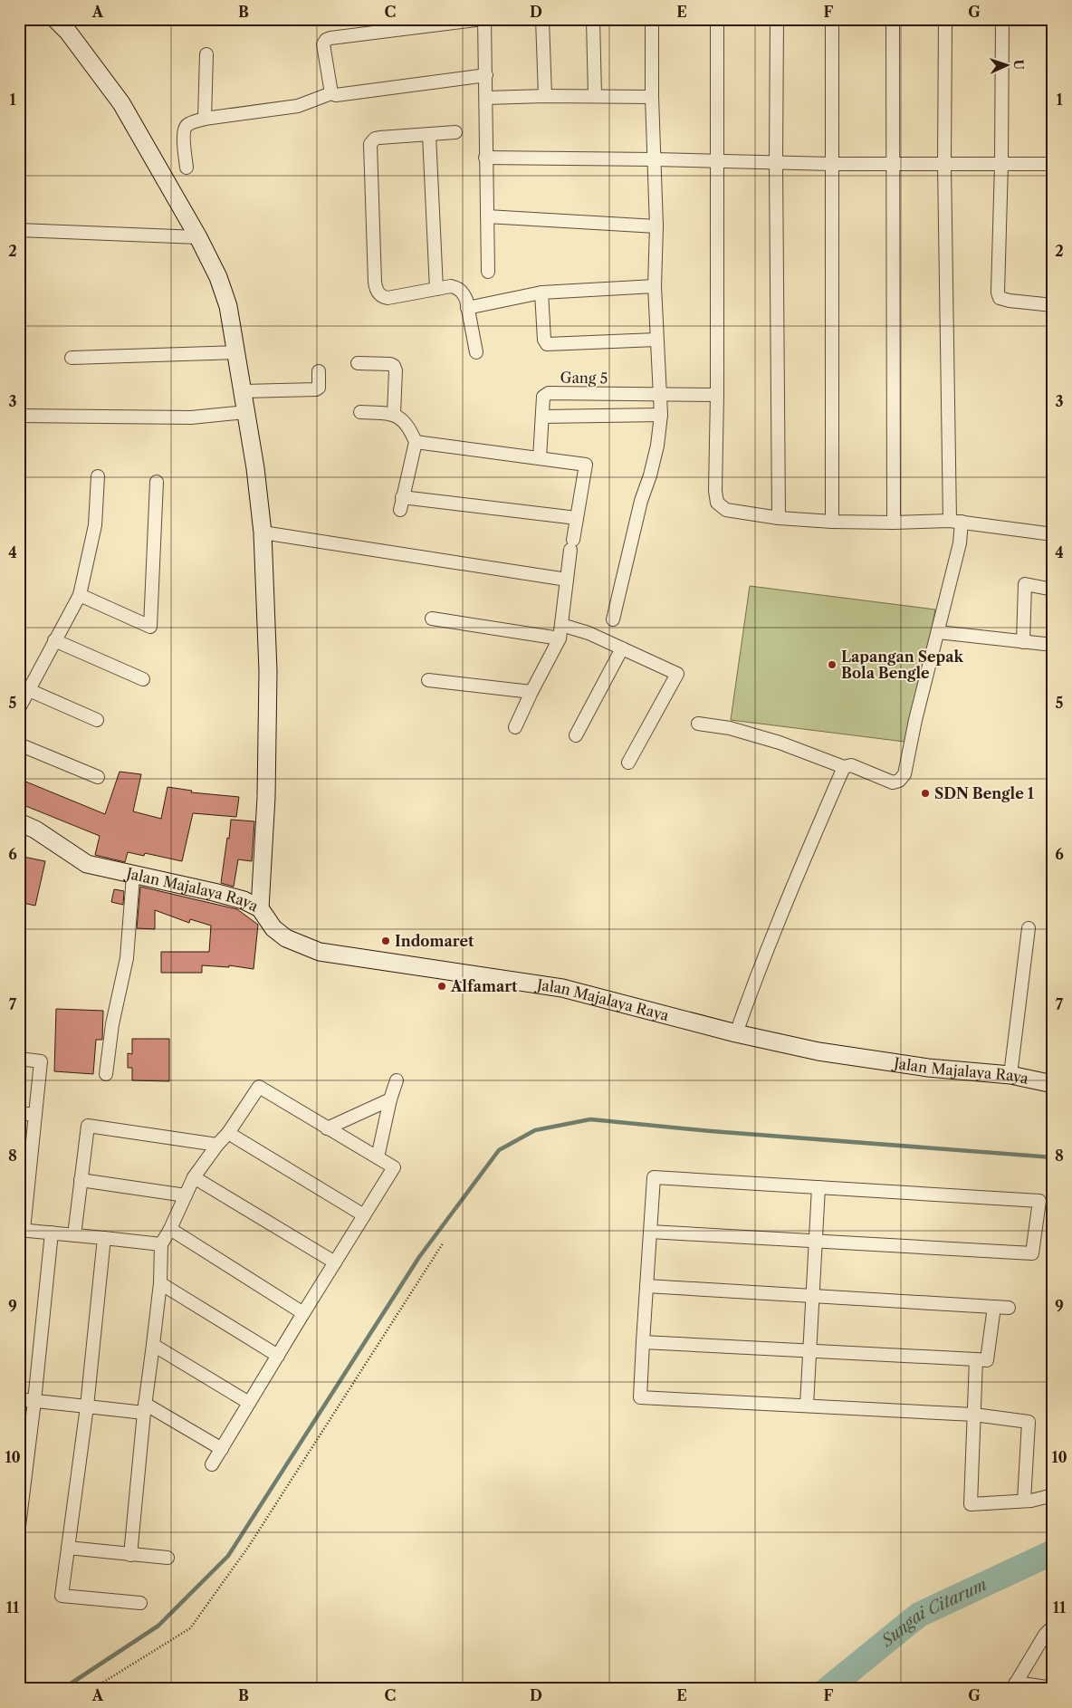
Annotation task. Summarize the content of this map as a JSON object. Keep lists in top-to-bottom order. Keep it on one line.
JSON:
{"streets":{"street":["Gang 5","Jalan Majalaya Raya"]},"water":["Sungai Citarum"],"places":["Lapangan Sepak Bola Bengle","SDN Bengle 1","Indomaret","Alfamart"],"north":"right","grid":{"columns":["A","B","C","D","E","F","G"],"rows":["1","2","3","4","5","6","7","8","9","10","11"]}}
